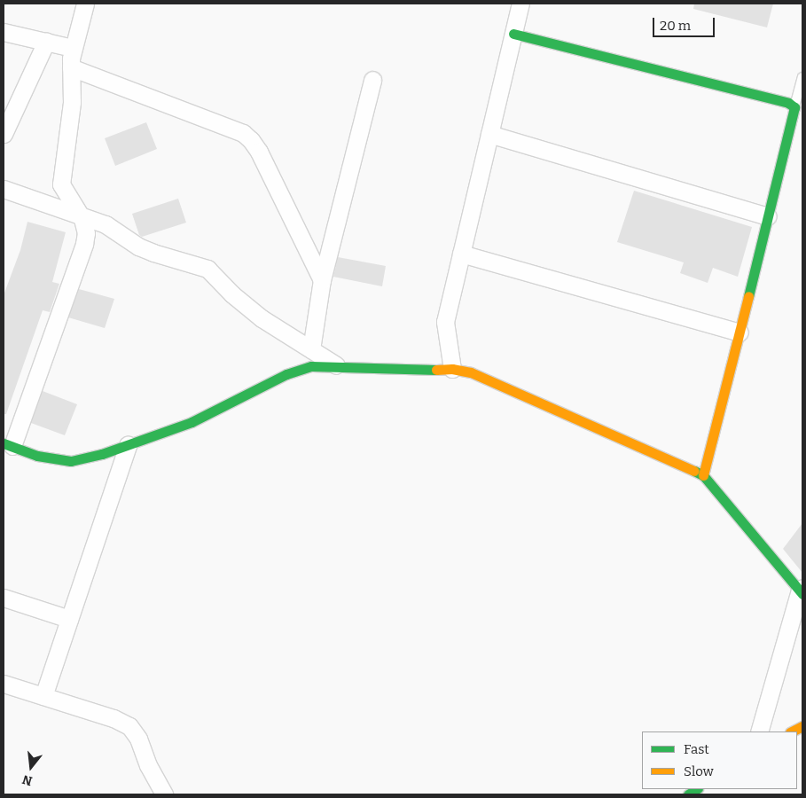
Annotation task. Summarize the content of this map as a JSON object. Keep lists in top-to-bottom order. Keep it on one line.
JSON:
{"legend":["Fast","Slow"],"scale_bar":"20 m","north":"bottom"}
